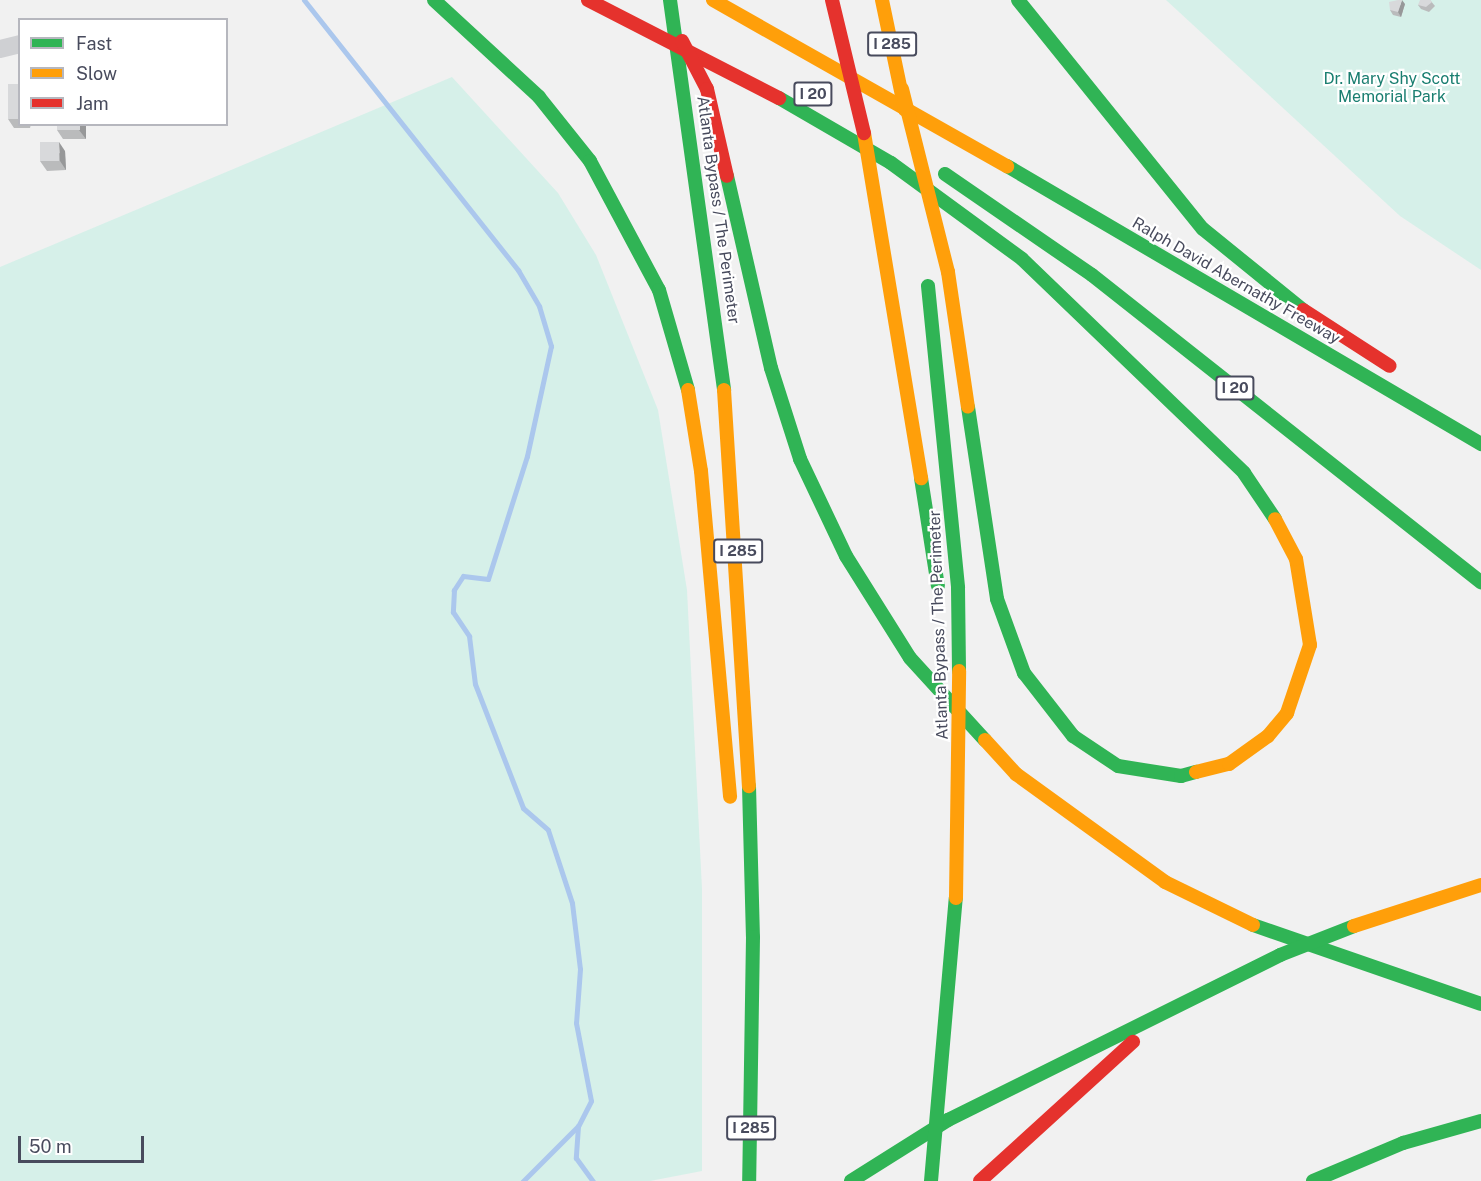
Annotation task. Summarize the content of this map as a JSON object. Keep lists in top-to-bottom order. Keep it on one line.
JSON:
{"streets":{"highway":["I 285","I 20","Atlanta Bypass / The Perimeter","Ralph David Abernathy Freeway"]},"parks":["Dr. Mary Shy Scott Memorial Park"],"legend":["Fast","Slow","Jam"],"scale_bar":"50 m"}
